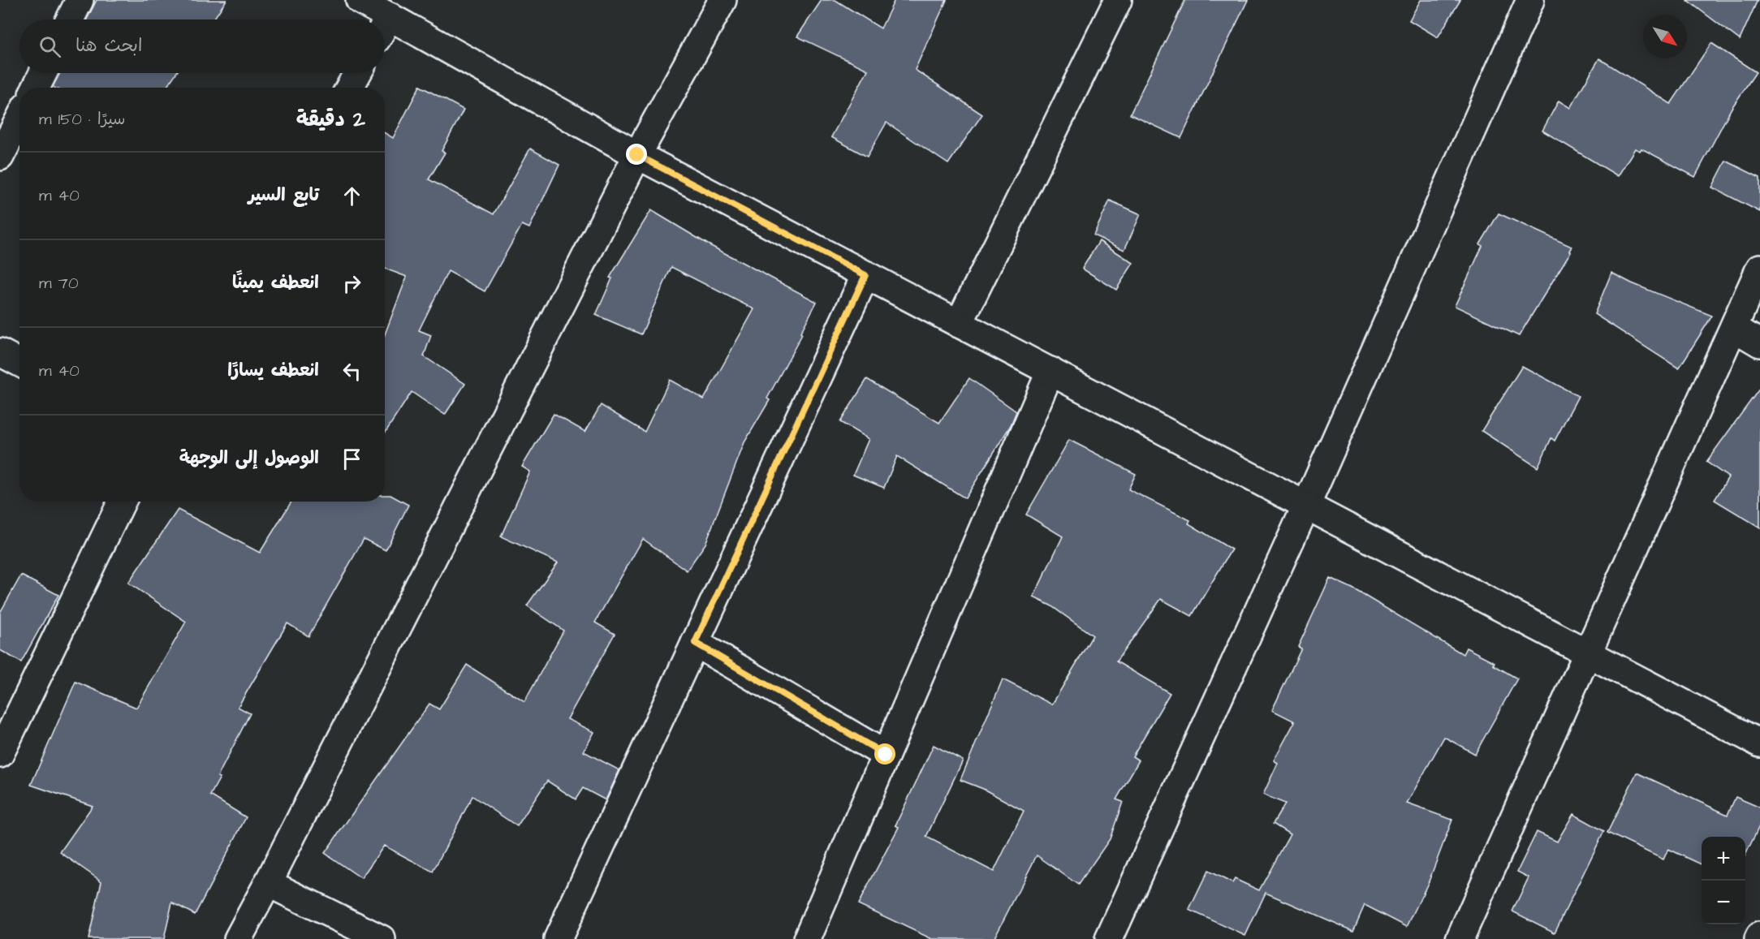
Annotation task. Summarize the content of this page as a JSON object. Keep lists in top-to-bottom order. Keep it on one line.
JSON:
{"north":"bottom right","page":{"search":"ابحث هنا","heading":["2 دقيقة","سيرًا · 150 m"],"list":[["تابع السير","40 m"],["انعطف يمينًا","70 m"],["انعطف يسارًا","40 m"],"الوصول إلى الوجهة"],"map_buttons":["+","−"]}}
